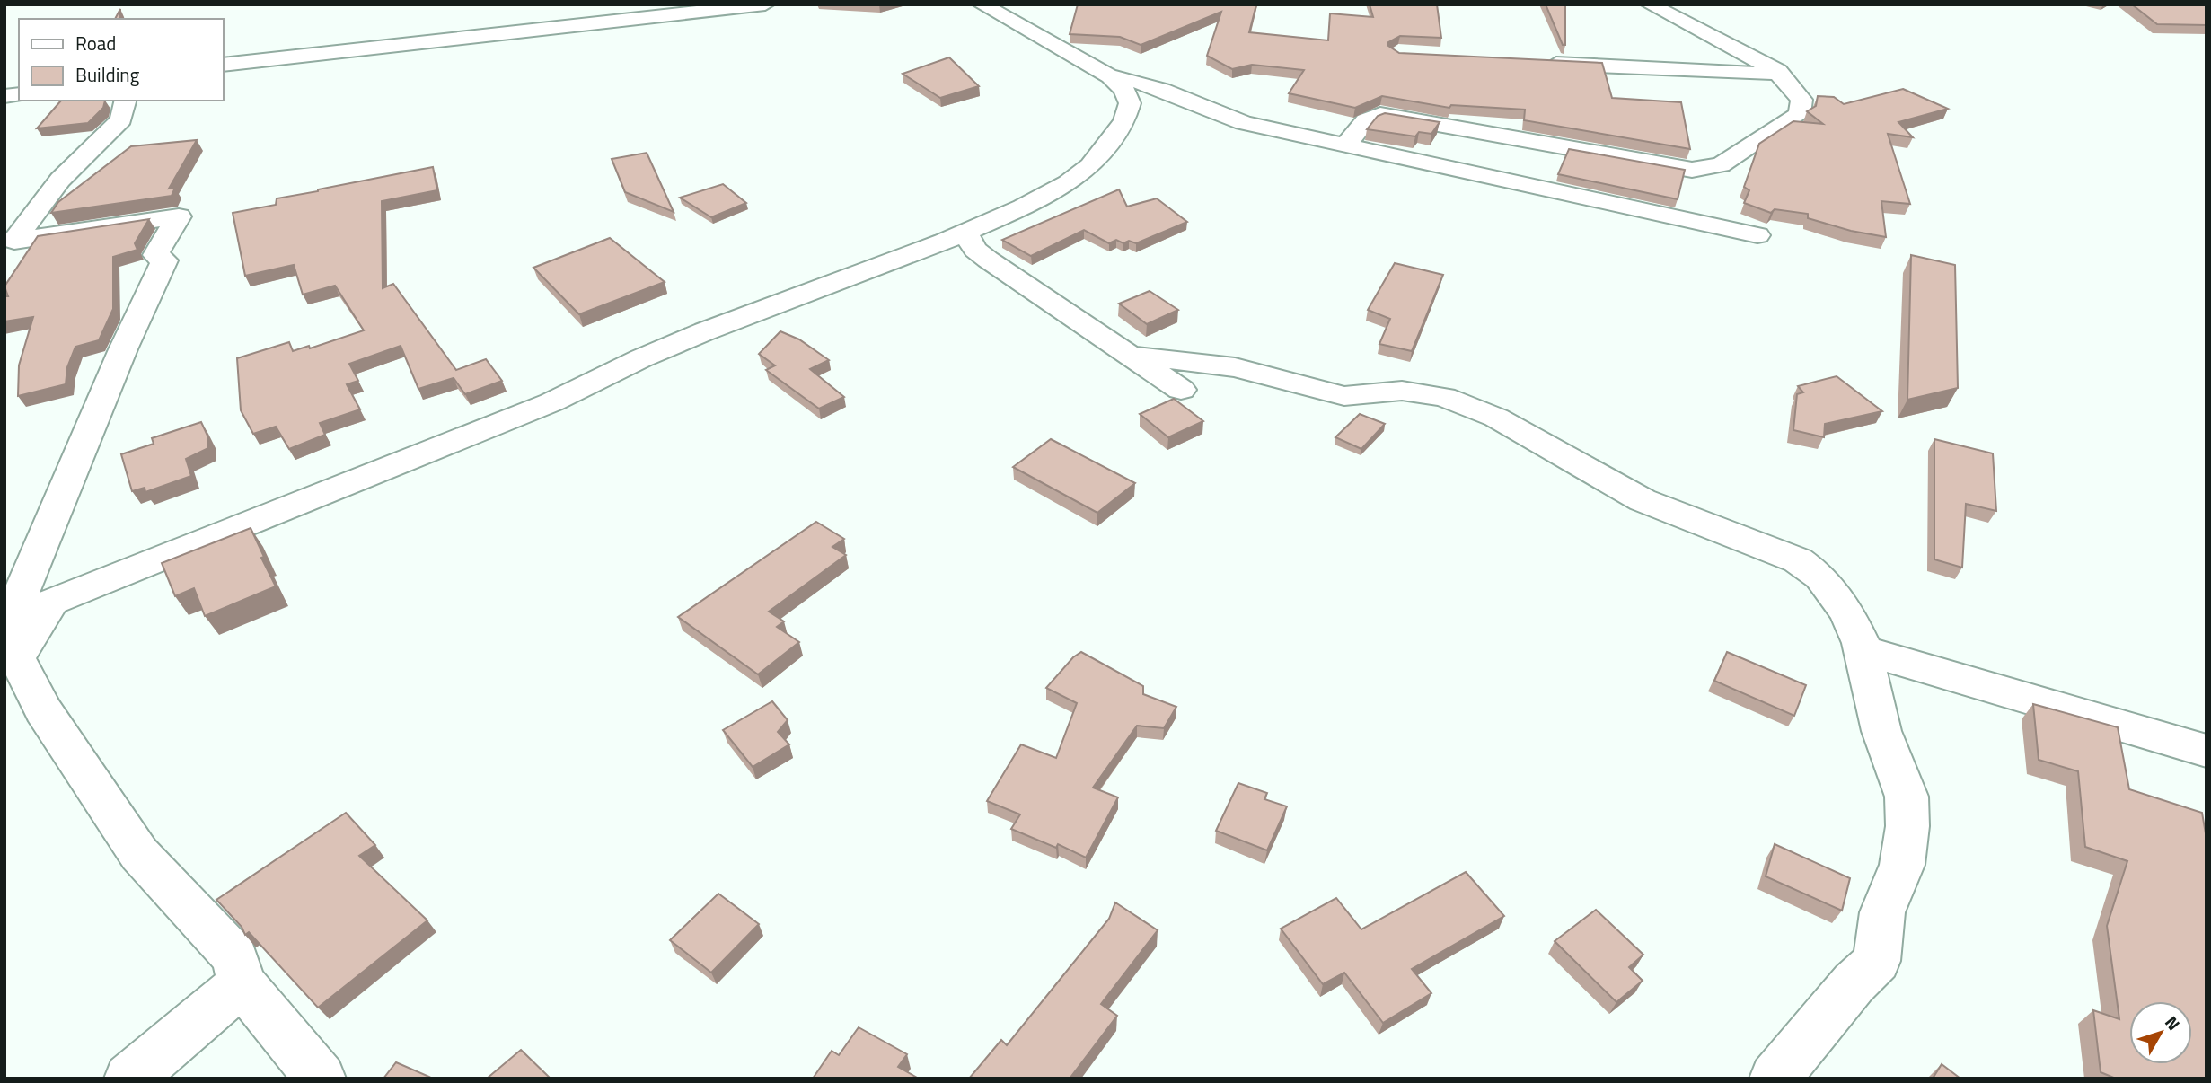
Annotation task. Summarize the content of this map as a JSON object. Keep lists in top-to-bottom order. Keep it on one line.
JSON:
{"legend":["Road","Building"],"north":"top right"}
